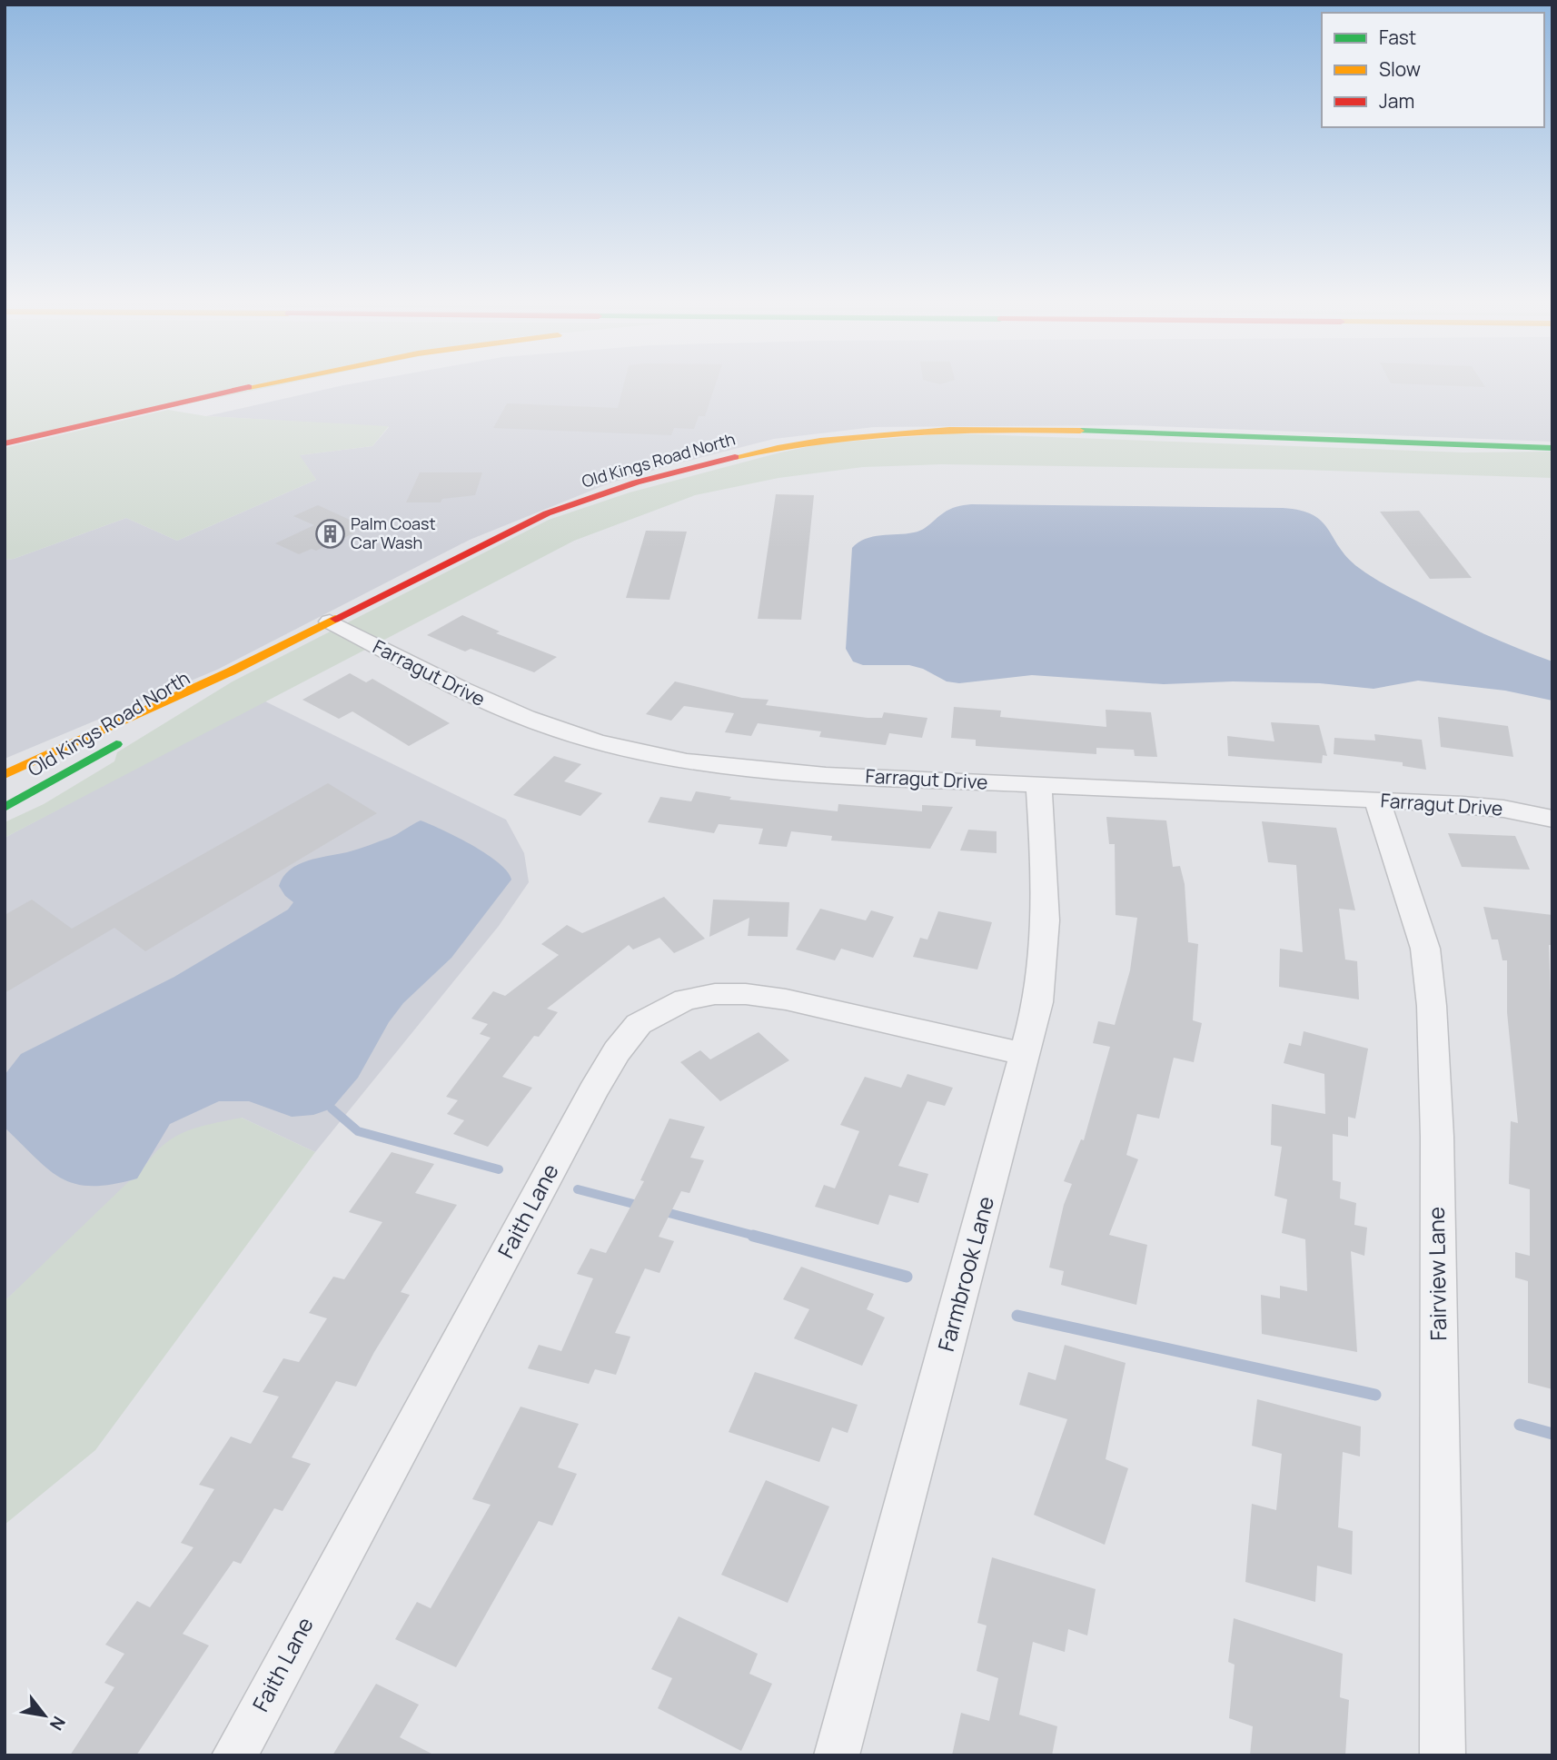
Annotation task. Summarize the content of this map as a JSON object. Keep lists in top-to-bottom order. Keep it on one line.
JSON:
{"streets":{"main road":["Old Kings Road North"],"street":["Farragut Drive","Faith Lane","Farmbrook Lane","Fairview Lane"]},"crossings":[["Old Kings Road North","Farragut Drive"],["Farragut Drive","Farmbrook Lane"],["Farragut Drive","Fairview Lane"],["Faith Lane","Farmbrook Lane"]],"places":{"building":["Palm Coast Car Wash"]},"legend":["Fast","Slow","Jam"],"north":"bottom right"}
